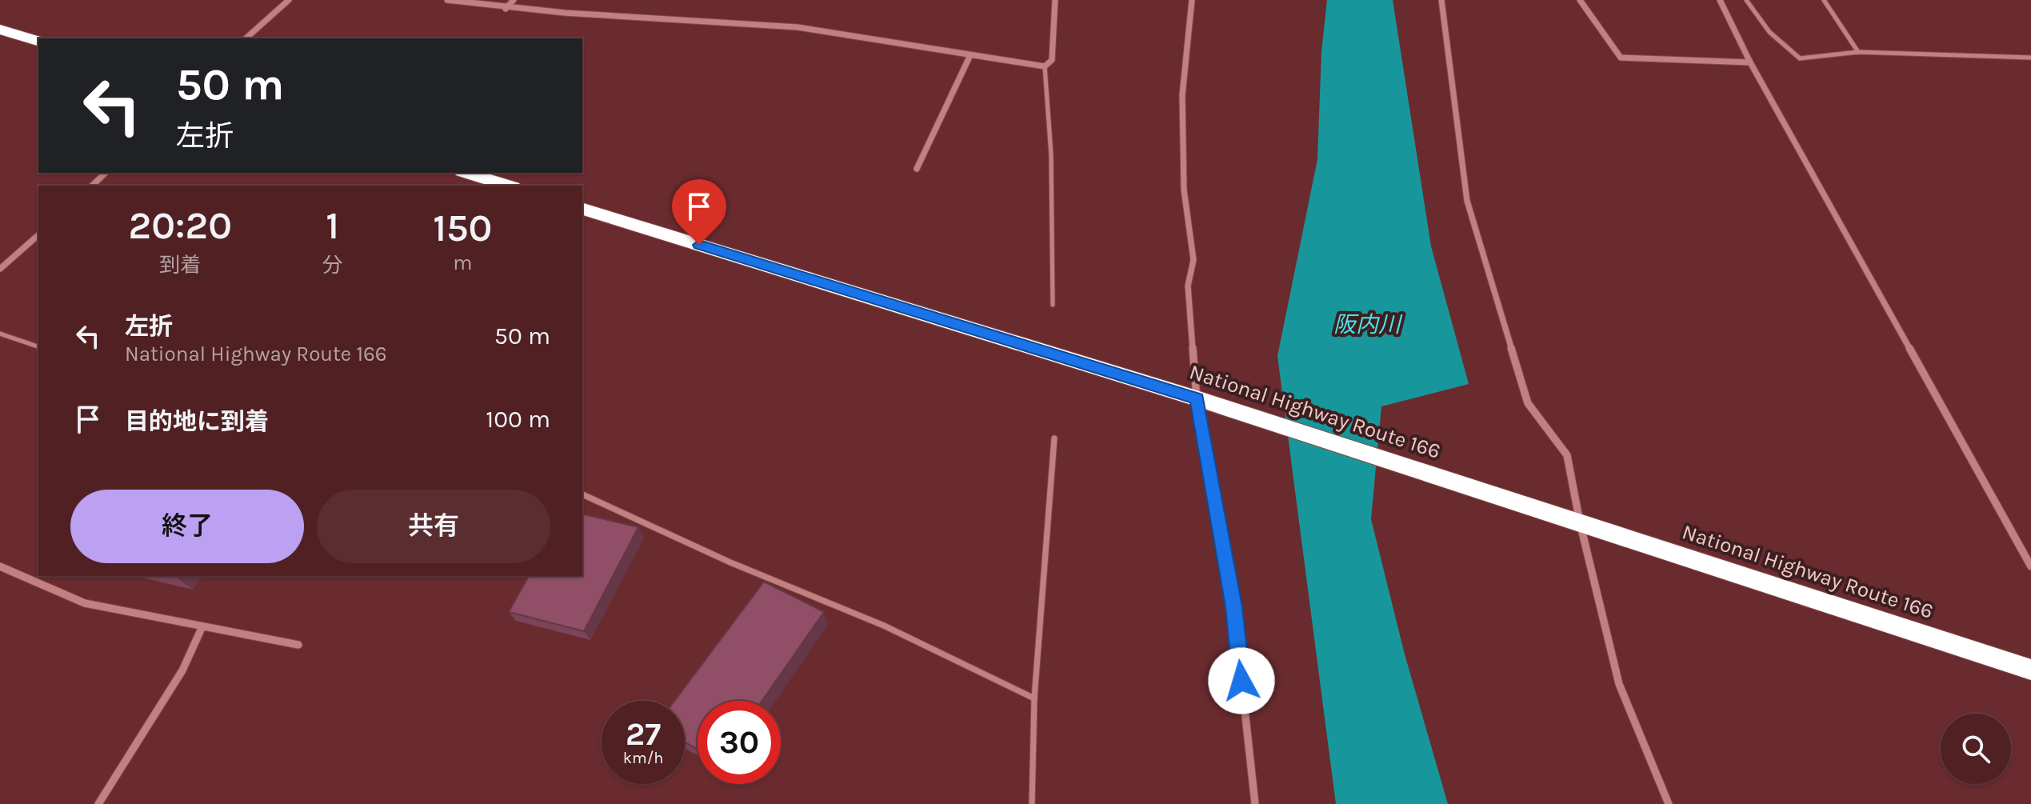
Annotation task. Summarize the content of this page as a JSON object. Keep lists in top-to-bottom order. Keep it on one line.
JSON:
{"streets":{"highway":["National Highway Route 166"]},"water":["阪内川"],"page":{"turn":["50 m","左折"],"eta":["20:20","到着","1","分","150","m"],"list":[{"name":"左折","note":"National Highway Route 166","value":"50 m"},{"name":"目的地に到着","value":"100 m"}],"buttons":["終了","共有"],"speed":"27 km/h","limit":"30"}}
